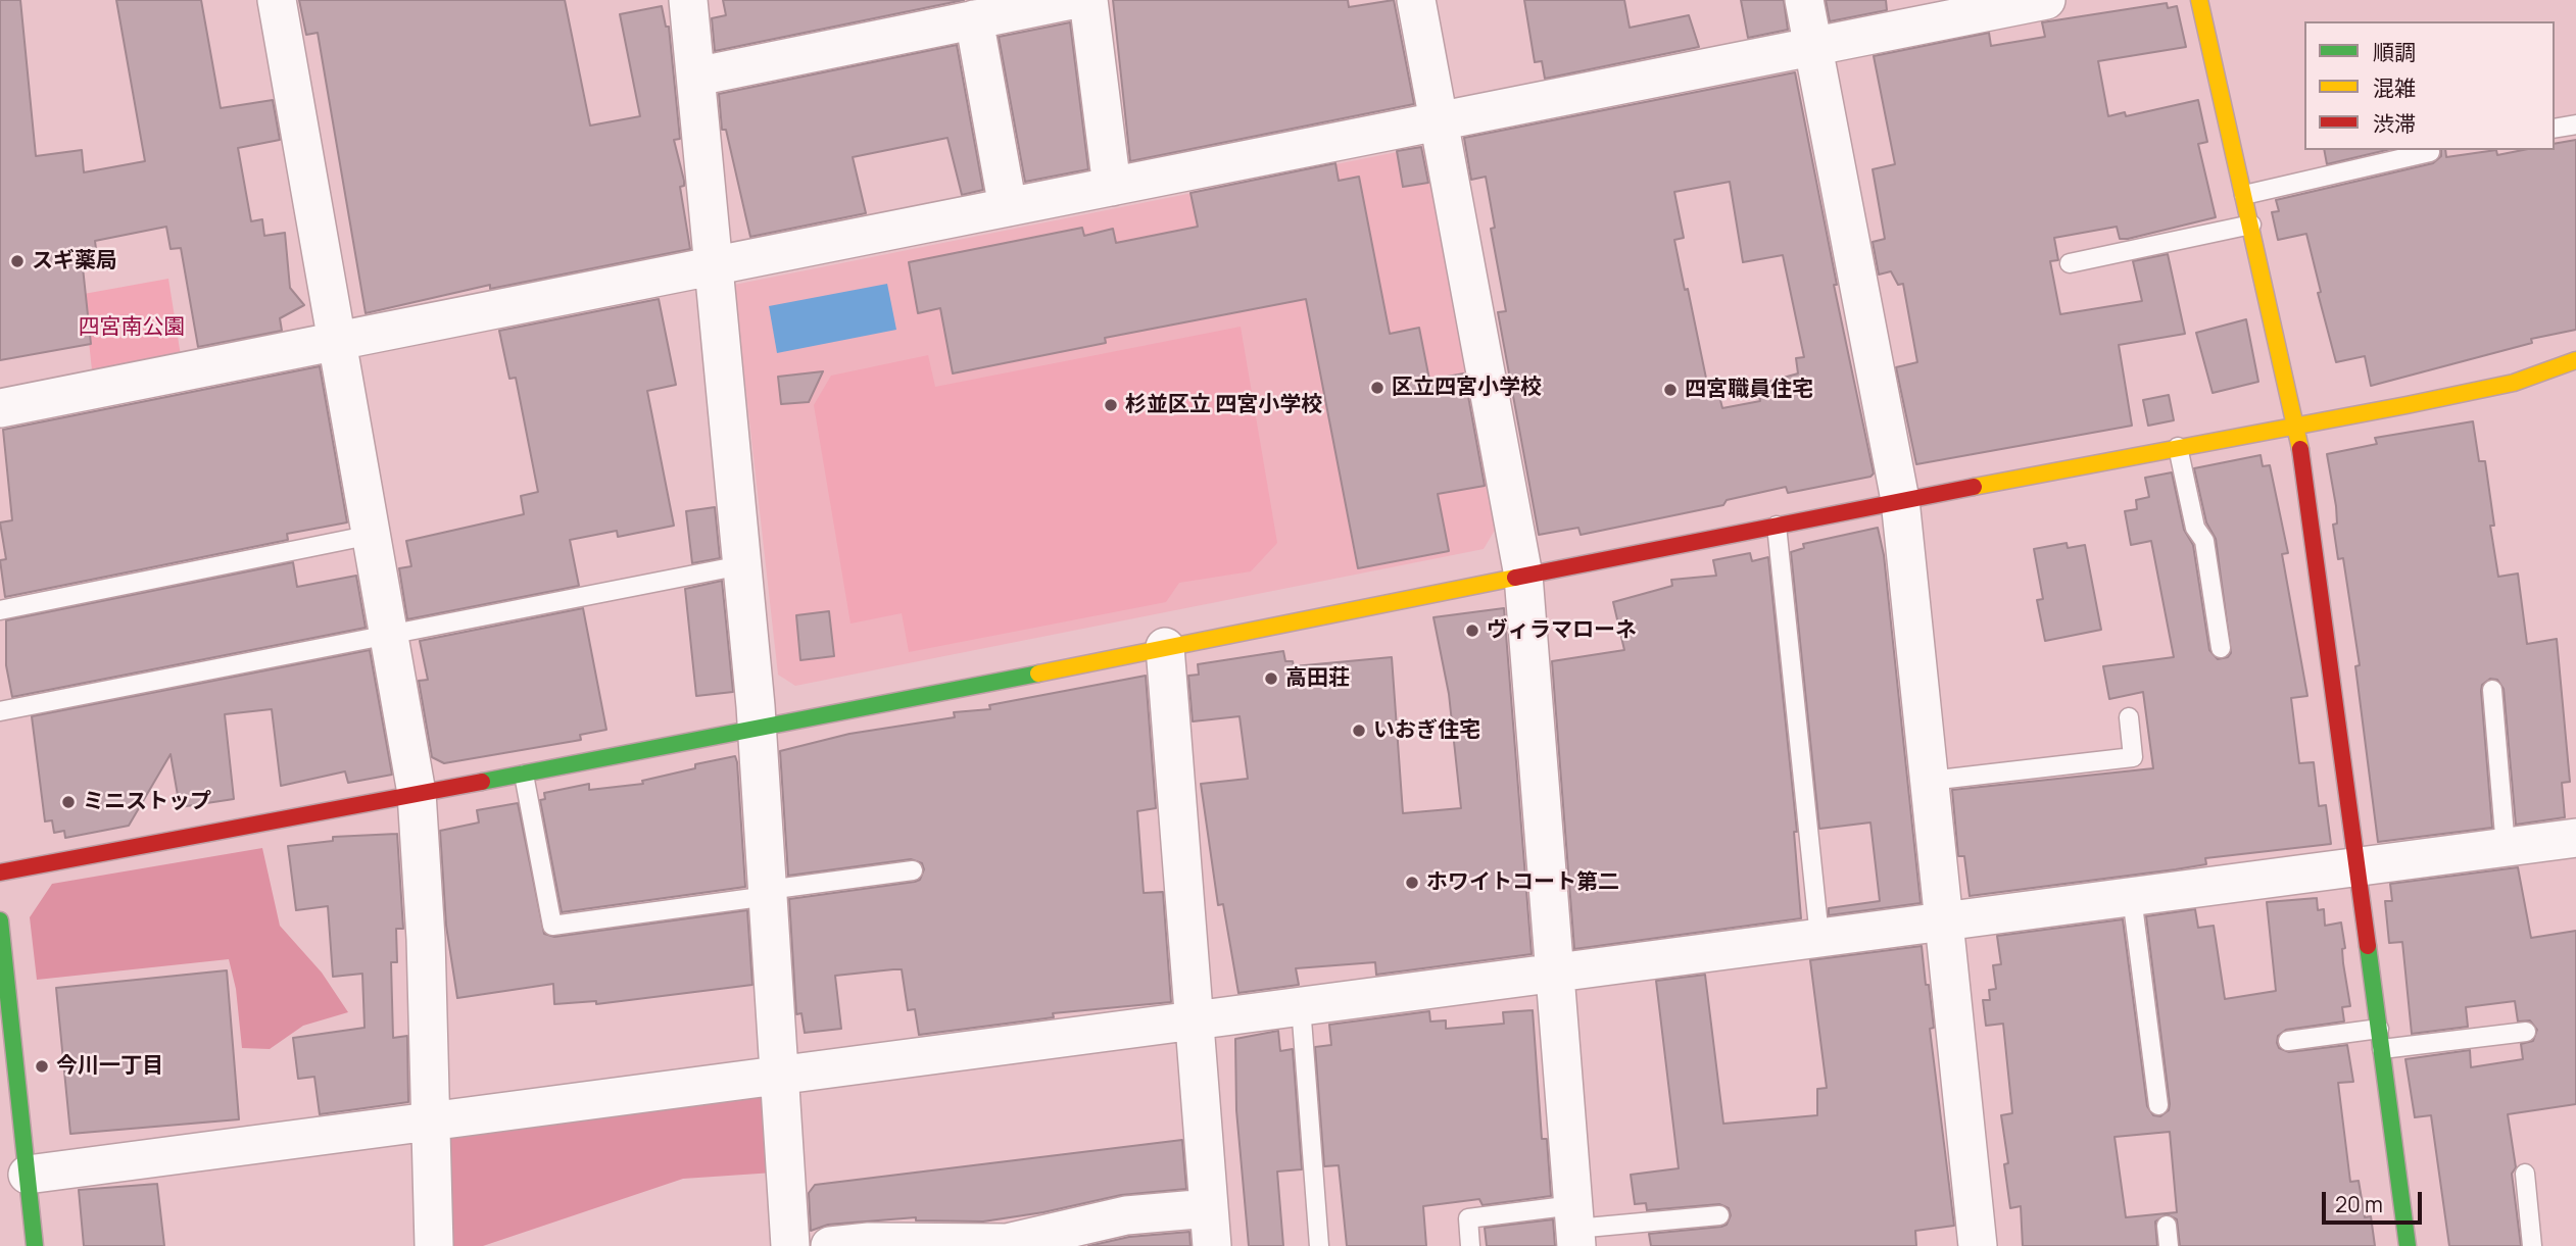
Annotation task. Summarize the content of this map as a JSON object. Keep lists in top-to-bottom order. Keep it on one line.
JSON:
{"parks":["四宮南公園"],"places":["スギ薬局","区立四宮小学校","四宮職員住宅","杉並区立 四宮小学校","ヴィラマローネ","高田荘","いおぎ住宅","ミニストップ","ホワイトコート第二","今川一丁目"],"legend":["順調","混雑","渋滞"],"scale_bar":"20 m"}
